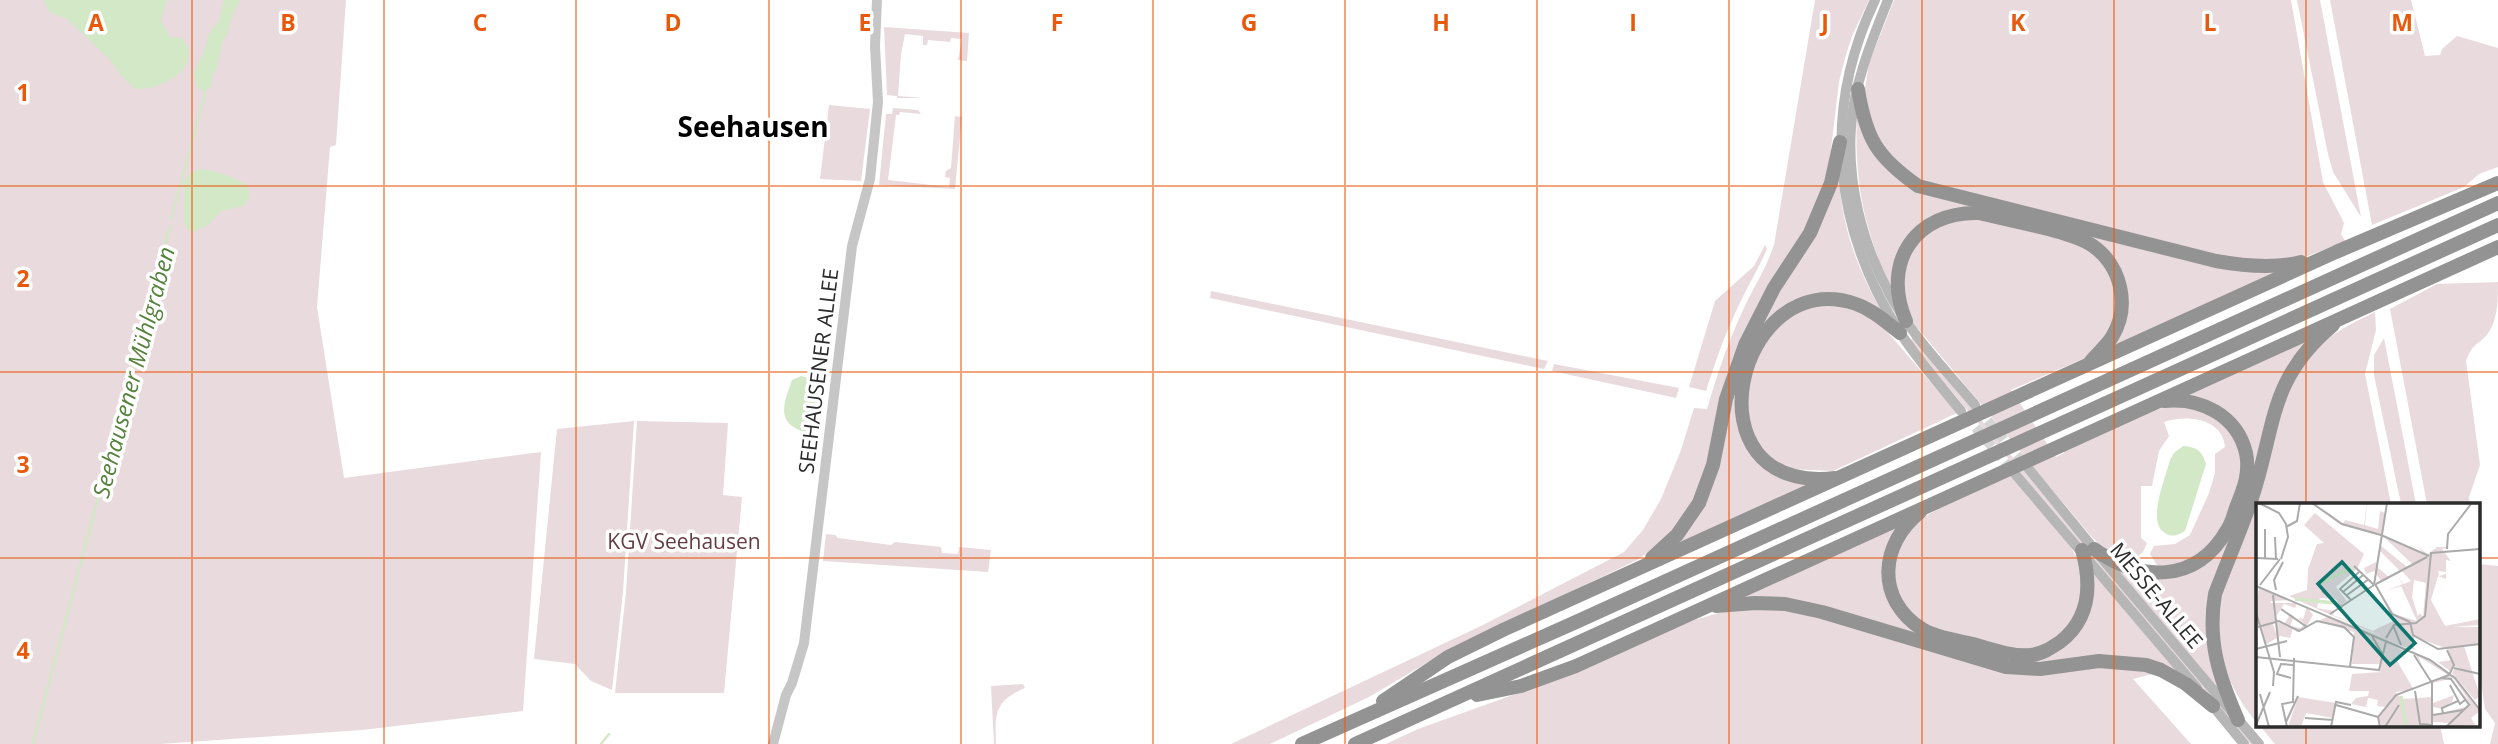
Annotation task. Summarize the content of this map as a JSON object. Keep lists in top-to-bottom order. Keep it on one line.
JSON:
{"streets":{"main road":["MESSE-ALLEE"],"street":["SEEHAUSENER ALLEE"]},"districts":["Seehausen"],"water":["Seehausener Mühlgraben"],"parks":["KGV Seehausen"],"grid":{"columns":["A","B","C","D","E","F","G","H","I","J","K","L","M"],"rows":["1","2","3","4"]}}
